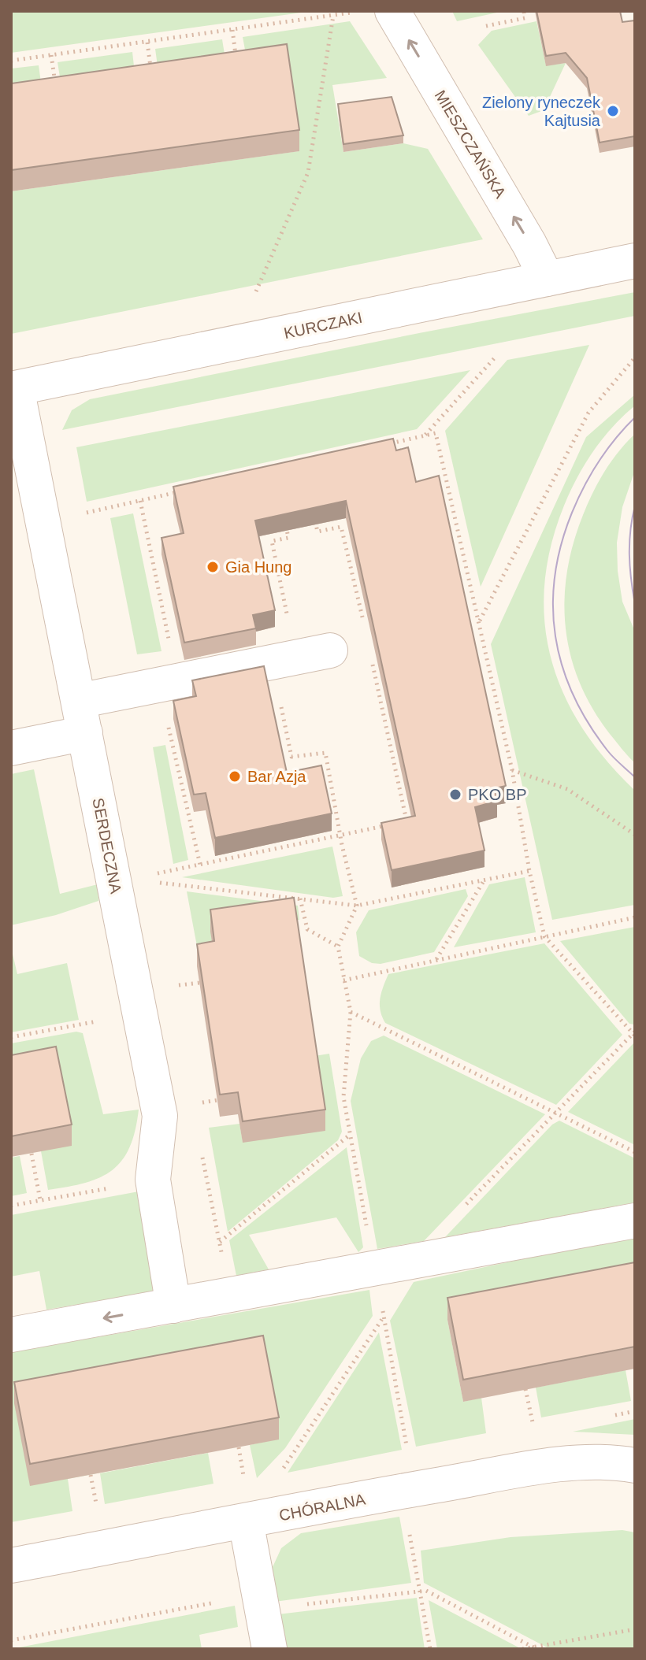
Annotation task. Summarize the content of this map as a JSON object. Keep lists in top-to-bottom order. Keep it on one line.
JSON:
{"streets":{"street":["MIESZCZAŃSKA","KURCZAKI","SERDECZNA","CHÓRALNA"]},"crossings":[["MIESZCZAŃSKA","KURCZAKI"],["KURCZAKI","SERDECZNA"]],"one_way":["MIESZCZAŃSKA"],"places":["Zielony ryneczek Kajtusia","Gia Hung","Bar Azja","PKO BP"]}
